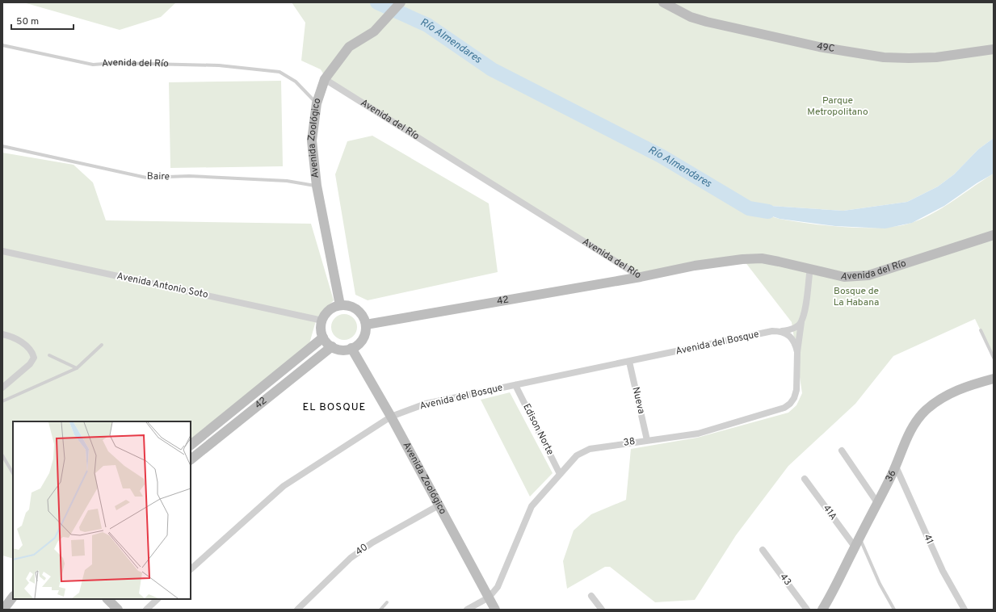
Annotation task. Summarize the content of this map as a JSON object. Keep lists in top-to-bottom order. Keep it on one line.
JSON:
{"streets":{"street":["49C","Avenida del Río","Avenida Zoológico","Avenida Antonio Soto","42","Avenida del Bosque","Nueva","Edison Norte","38","36","41A","41","40","43"],"lane":["Baire"]},"crossings":[["Avenida del Río","Avenida Zoológico"],["Avenida del Río","42"],["Avenida Zoológico","Baire"],["Avenida Zoológico","Avenida Antonio Soto"],["Avenida Zoológico","42"],["Avenida Zoológico","Avenida del Bosque"],["Avenida Zoológico","38"],["Avenida Zoológico","40"],["Avenida Antonio Soto","42"],["Avenida del Bosque","Nueva"],["Avenida del Bosque","Edison Norte"],["Avenida del Bosque","38"],["Nueva","38"],["Edison Norte","38"],["36","41A"],["36","41"]],"districts":["EL BOSQUE"],"water":["Río Almendares"],"parks":["Parque Metropolitano","Bosque de La Habana"],"scale_bar":"50 m"}
